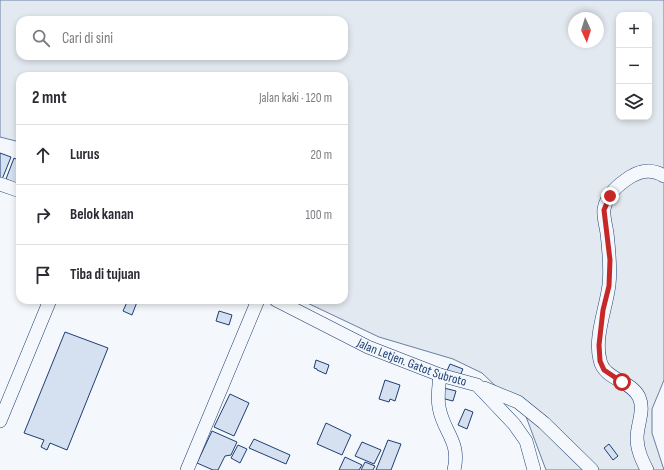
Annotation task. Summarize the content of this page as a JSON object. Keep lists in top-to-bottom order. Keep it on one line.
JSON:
{"streets":{"street":["Jalan Letjen. Gatot Subroto"]},"north":"bottom","page":{"map_buttons":["+","−"],"search":"Cari di sini","heading":["2 mnt","Jalan kaki · 120 m"],"list":[["Lurus","20 m"],["Belok kanan","100 m"],"Tiba di tujuan"]}}
